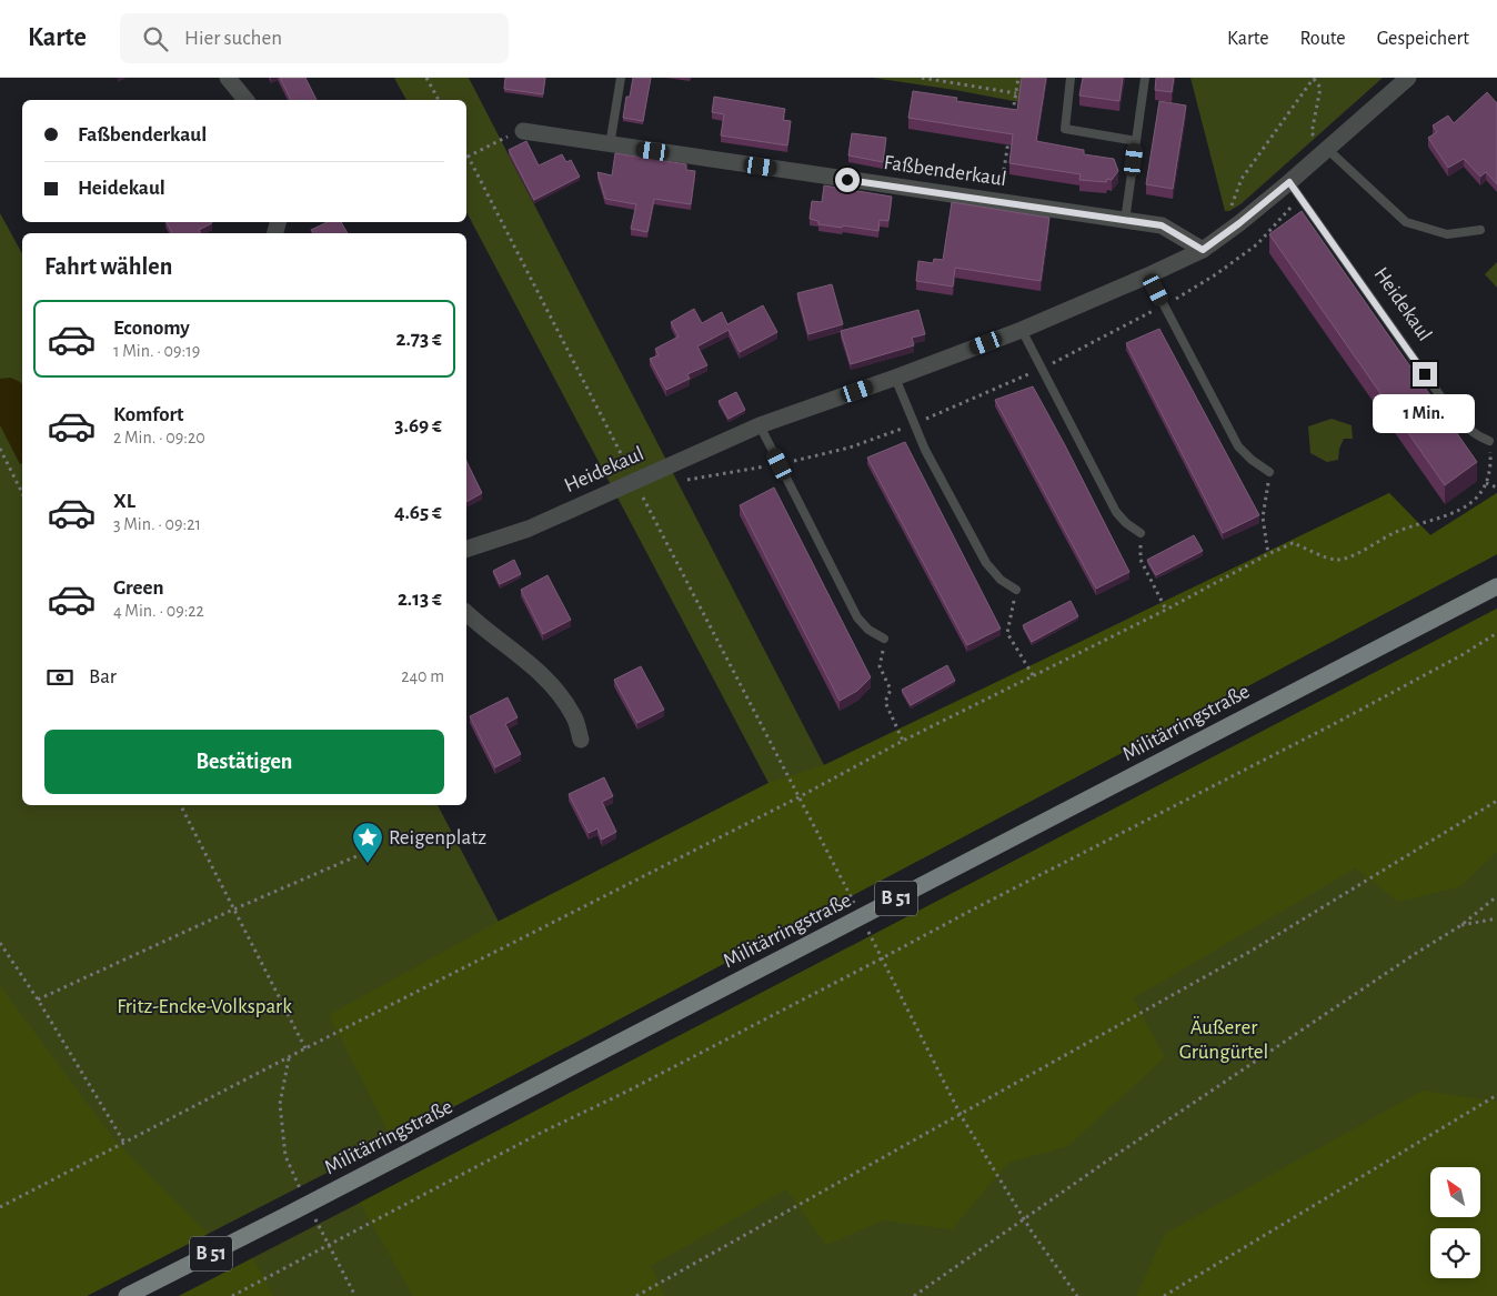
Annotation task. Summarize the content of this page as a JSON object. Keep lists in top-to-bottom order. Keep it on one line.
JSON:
{"streets":{"main road":["Militärringstraße","B 51"],"street":["Faßbenderkaul","Heidekaul"]},"crossings":[["Faßbenderkaul","Heidekaul"]],"parks":["Fritz-Encke-Volkspark","Äußerer Grüngürtel"],"places":{"place":["Reigenplatz"]},"north":"top left","page":{"header":"Karte","search":"Hier suchen","nav":["Karte","Route","Gespeichert"],"banner":["Faßbenderkaul","Heidekaul"],"heading":"Fahrt wählen","list":[{"name":"Economy","note":"1 Min. · 09:19","value":"2.73 €"},{"name":"Komfort","note":"2 Min. · 09:20","value":"3.69 €"},{"name":"XL","note":"3 Min. · 09:21","value":"4.65 €"},{"name":"Green","note":"4 Min. · 09:22","value":"2.13 €"}],"bubble":"1 Min.","pay":["Bar","240 m"],"buttons":"Bestätigen"}}
